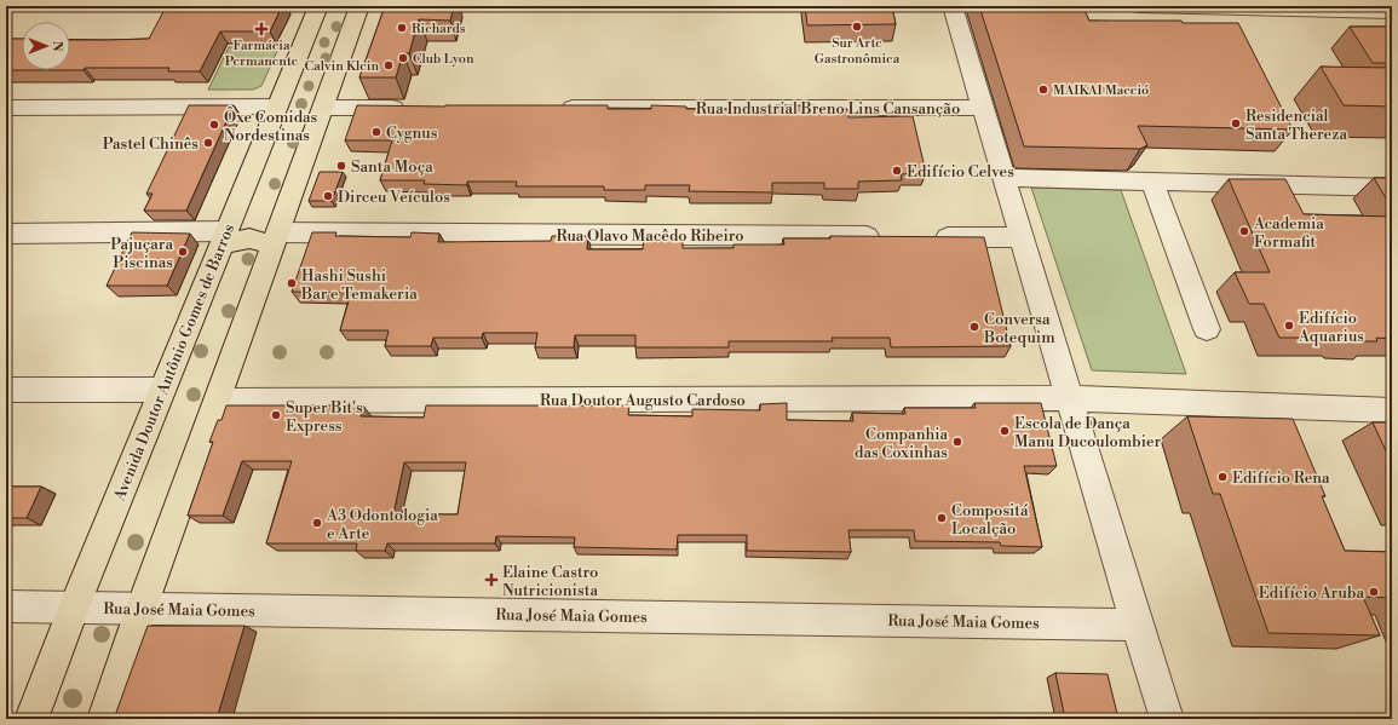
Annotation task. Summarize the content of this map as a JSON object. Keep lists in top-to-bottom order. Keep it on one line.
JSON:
{"streets":{"main road":["Avenida Doutor Antônio Gomes de Barros"],"street":["Rua Industrial Breno Lins Cansanção","Rua Olavo Macêdo Ribeiro","Rua Doutor Augusto Cardoso","Rua José Maia Gomes"]},"crossings":[["Avenida Doutor Antônio Gomes de Barros","Rua José Maia Gomes"]],"places":{"other":["Sur Arte Gastronômica","Richards","Club Lyon","Calvin Klein","MAIKAI Maceió","Residencial Santa Thereza","Ôxe Comidas Nordestinas","Cygnus","Pastel Chinês","Santa Moça","Edifício Celves","Dirceu Veículos","Academia Formafit","Pajuçara Piscinas","Hashi Sushi Bar e Temakeria","Edifício Aquarius","Conversa Botequim","Super Bit's Express","Escola de Dança Manu Ducoulombier","Companhia das Coxinhas","Edifício Rena","Compositá Localção","A3 Odontologia e Arte","Edifício Aruba"],"health":["Farmácia Permanente","Elaine Castro Nutricionista"]},"north":"right"}
